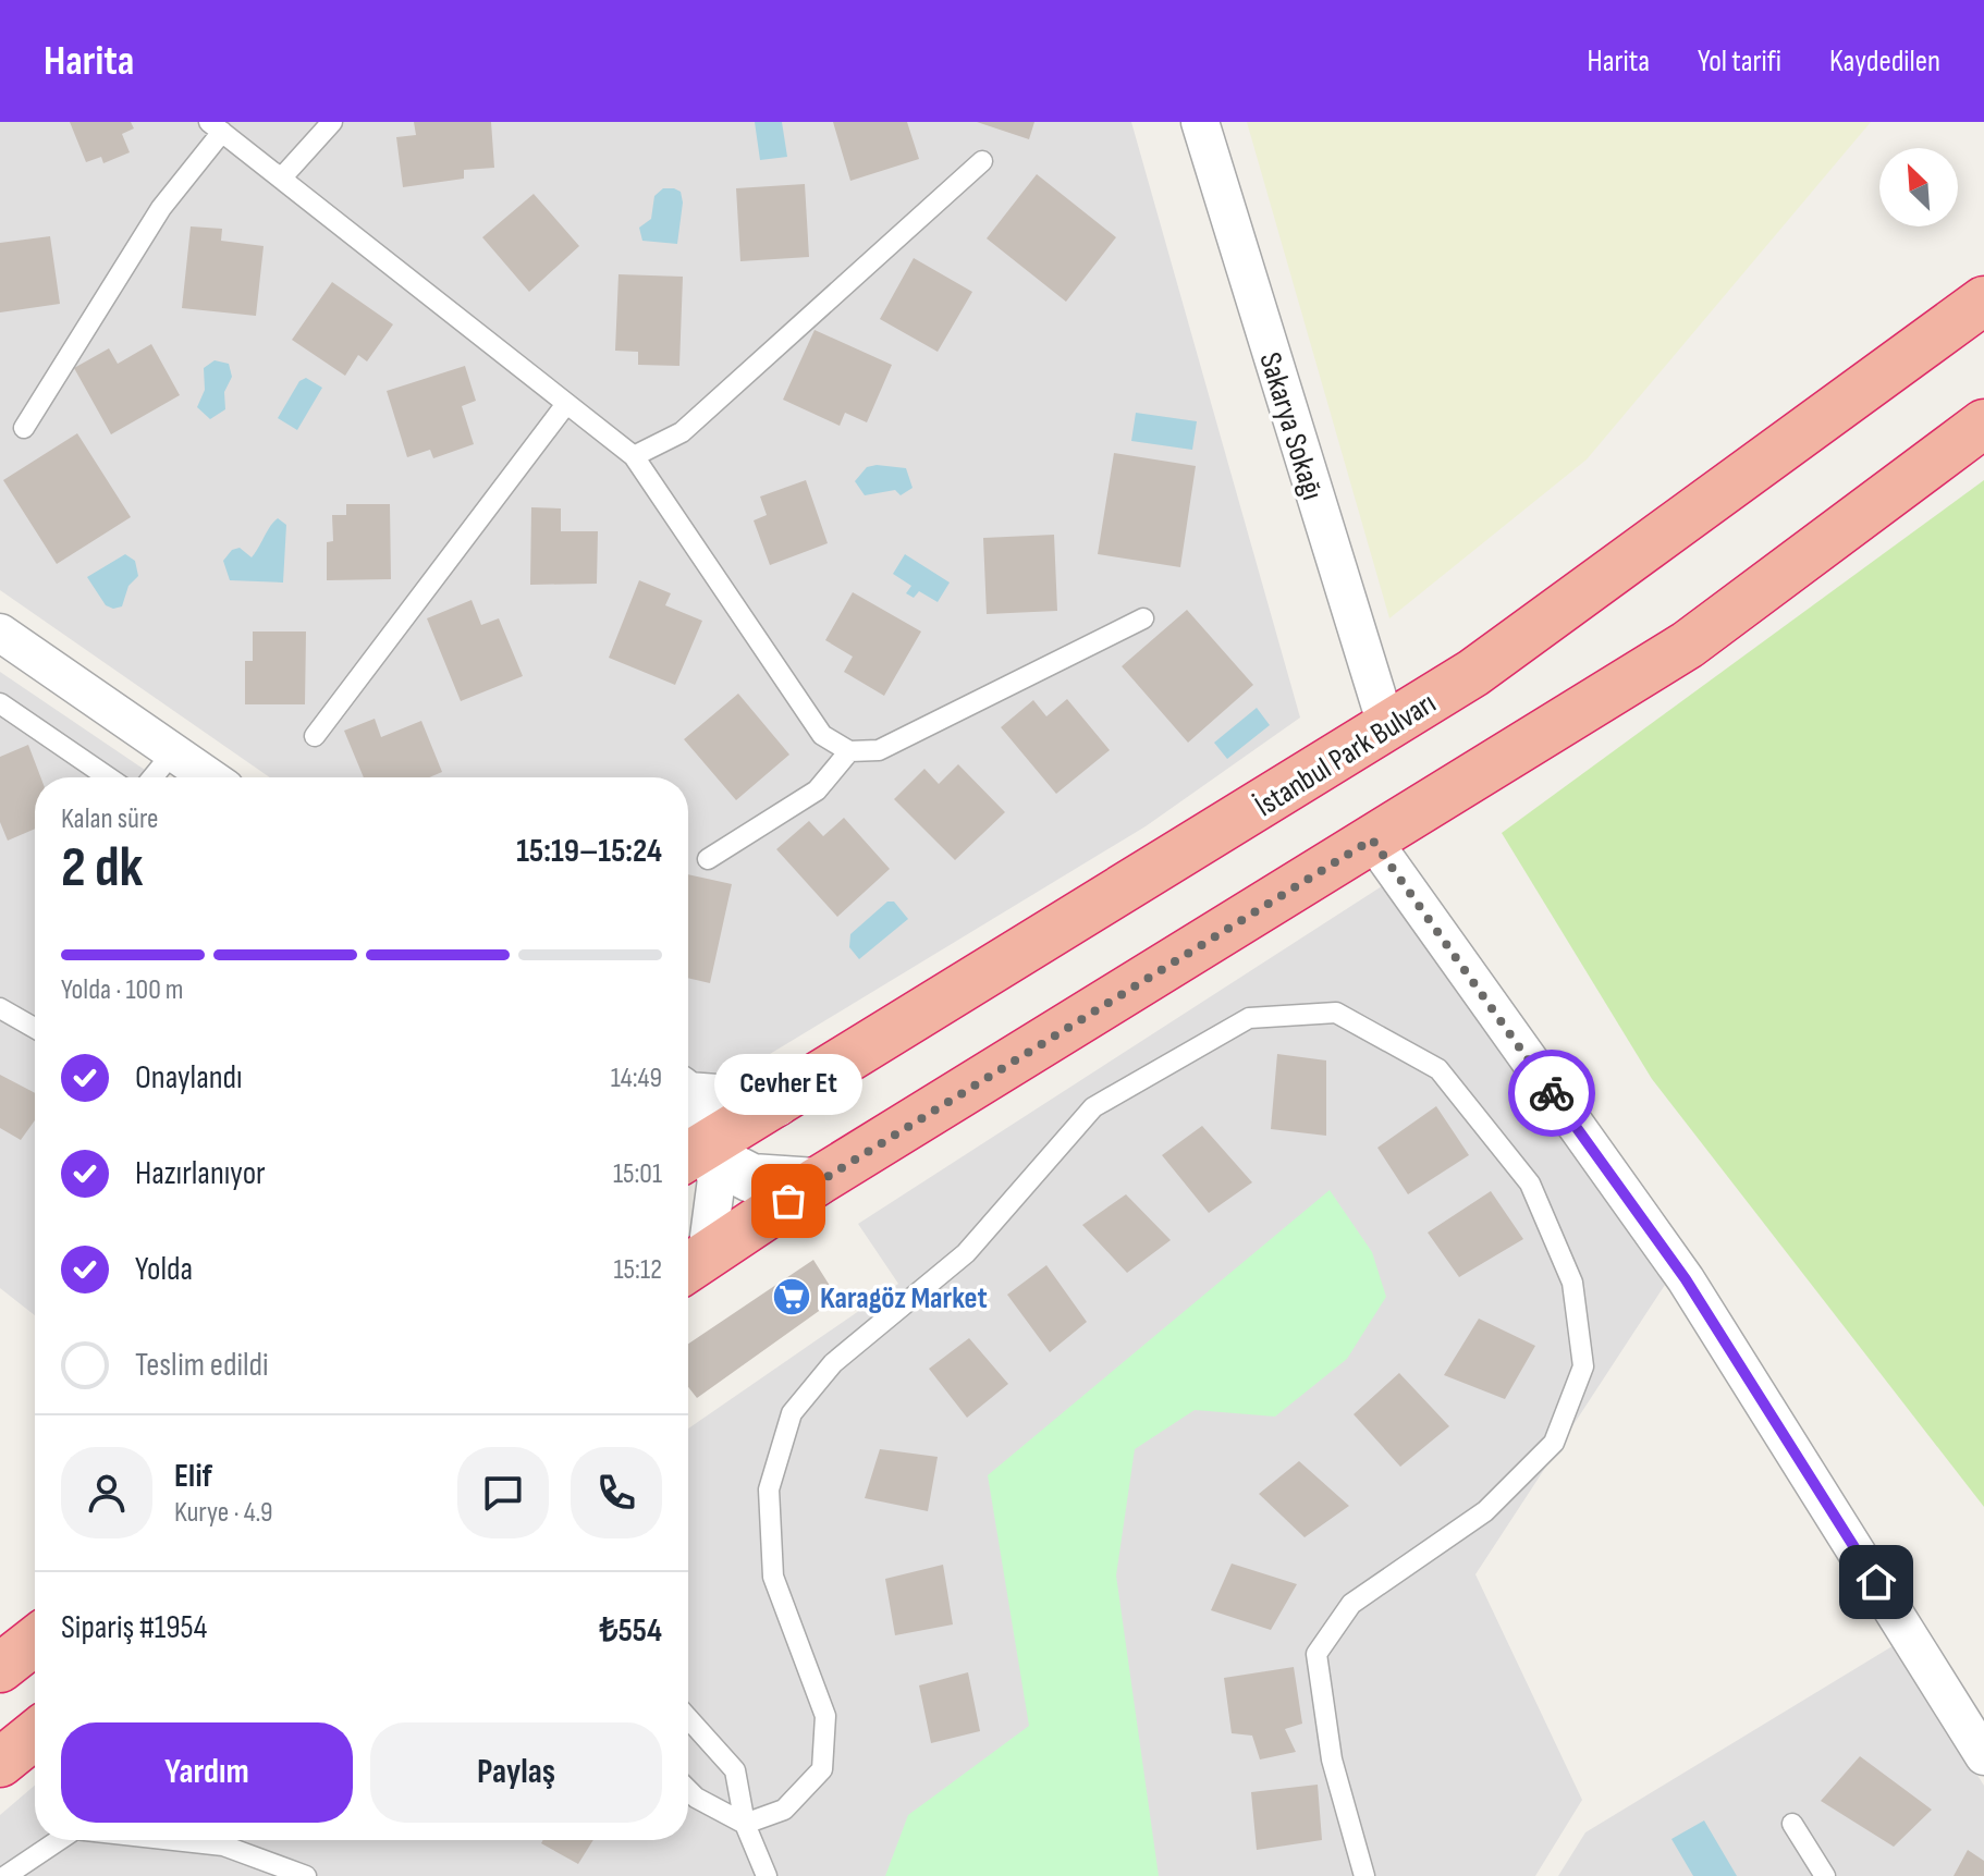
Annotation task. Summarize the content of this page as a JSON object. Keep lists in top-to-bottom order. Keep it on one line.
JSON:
{"streets":{"highway":["İstanbul Park Bulvarı"],"street":["Sakarya Sokağı"]},"crossings":[["Sakarya Sokağı","İstanbul Park Bulvarı"]],"places":{"other":["Cevher Et"],"supermarket":["Karagöz Market"]},"north":"top left","page":{"header":"Harita","nav":["Harita","Yol tarifi","Kaydedilen"],"heading":["2 dk","Kalan süre","15:19–15:24"],"panel":["Elif","Kurye · 4.9","Sipariş #1954","₺554"],"bar":"Yolda · 100 m","list":[["Onaylandı","14:49"],["Hazırlanıyor","15:01"],["Yolda","15:12"],"Teslim edildi"],"bubble":"Cevher Et","buttons":["Yardım","Paylaş"]}}
